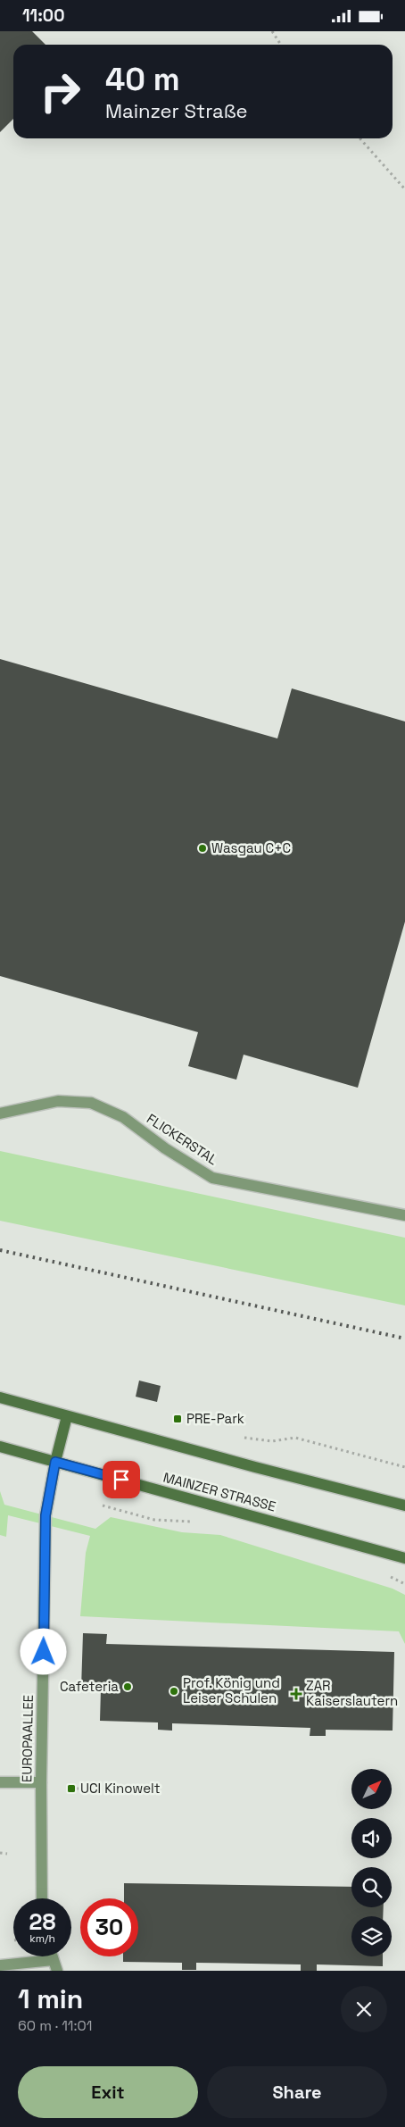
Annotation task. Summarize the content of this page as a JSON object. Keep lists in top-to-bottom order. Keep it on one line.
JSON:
{"streets":{"main road":["MAINZER STRASSE"],"street":["FLICKERSTAL","EUROPAALLEE"]},"crossings":[["MAINZER STRASSE","EUROPAALLEE"]],"places":{"other":["Wasgau C+C","Cafeteria","Prof. König und Leiser Schulen"],"transit":["PRE-Park","UCI Kinowelt"],"health":["ZAR Kaiserslautern"]},"north":"top right","page":{"status":"11:00","turn":["40 m","Mainzer Straße"],"speed":"28 km/h","limit":"30","heading":["1 min","60 m · 11:01"],"buttons":["Exit","Share"]}}
